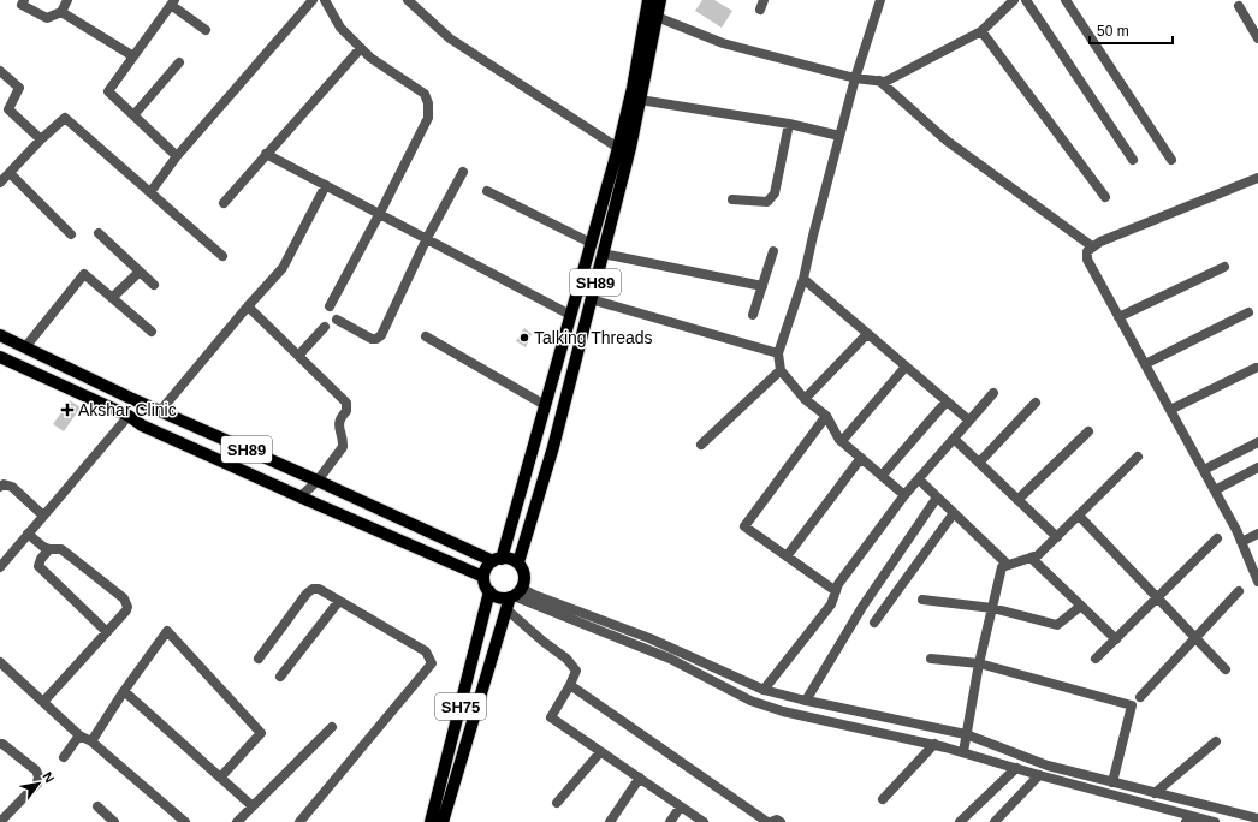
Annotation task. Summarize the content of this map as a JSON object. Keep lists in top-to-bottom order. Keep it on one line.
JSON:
{"streets":{"main road":["SH89","SH75"]},"crossings":[["SH89","SH75"]],"places":{"other":["Talking Threads"],"health":["Akshar Clinic"]},"scale_bar":"50 m","north":"top right"}
